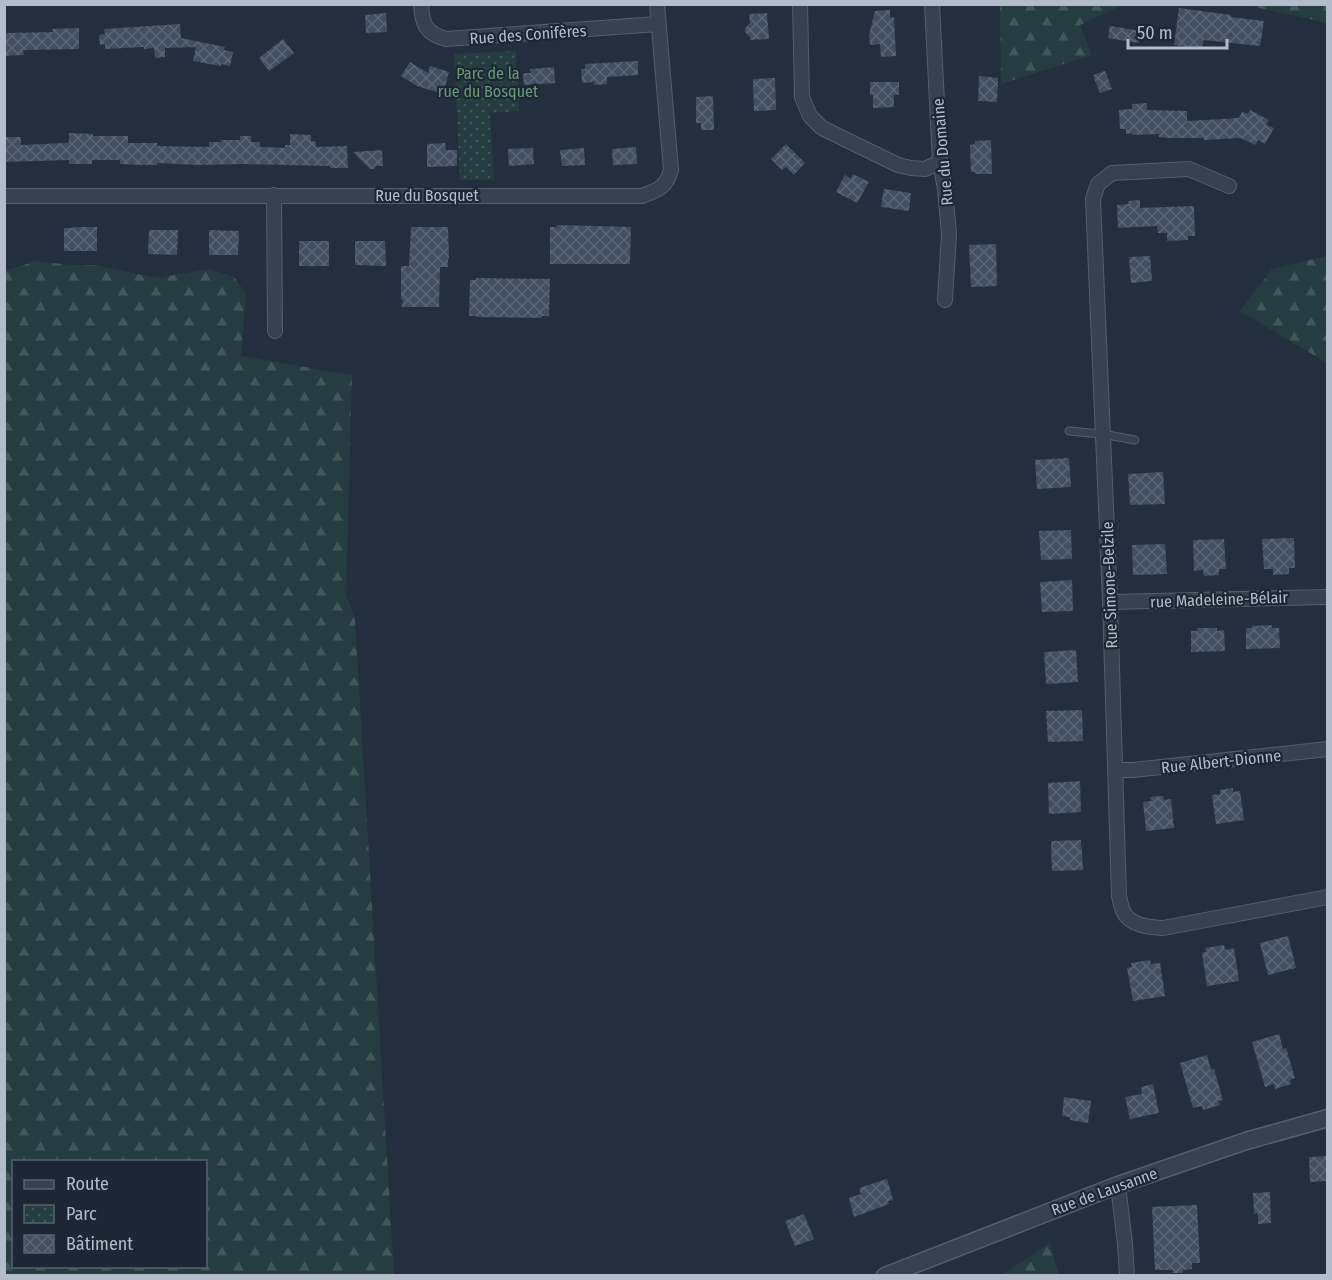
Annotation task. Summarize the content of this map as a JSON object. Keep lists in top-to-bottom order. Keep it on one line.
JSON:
{"streets":{"street":["Rue des Conifères","Rue du Domaine","Rue du Bosquet","Rue Simone-Belzile","rue Madeleine-Bélair","Rue Albert-Dionne","Rue de Lausanne"]},"crossings":[["Rue des Conifères","Rue du Bosquet"],["Rue Simone-Belzile","rue Madeleine-Bélair"],["Rue Simone-Belzile","Rue Albert-Dionne"]],"parks":["Parc de la rue du Bosquet"],"legend":["Route","Parc","Bâtiment"],"scale_bar":"50 m"}
